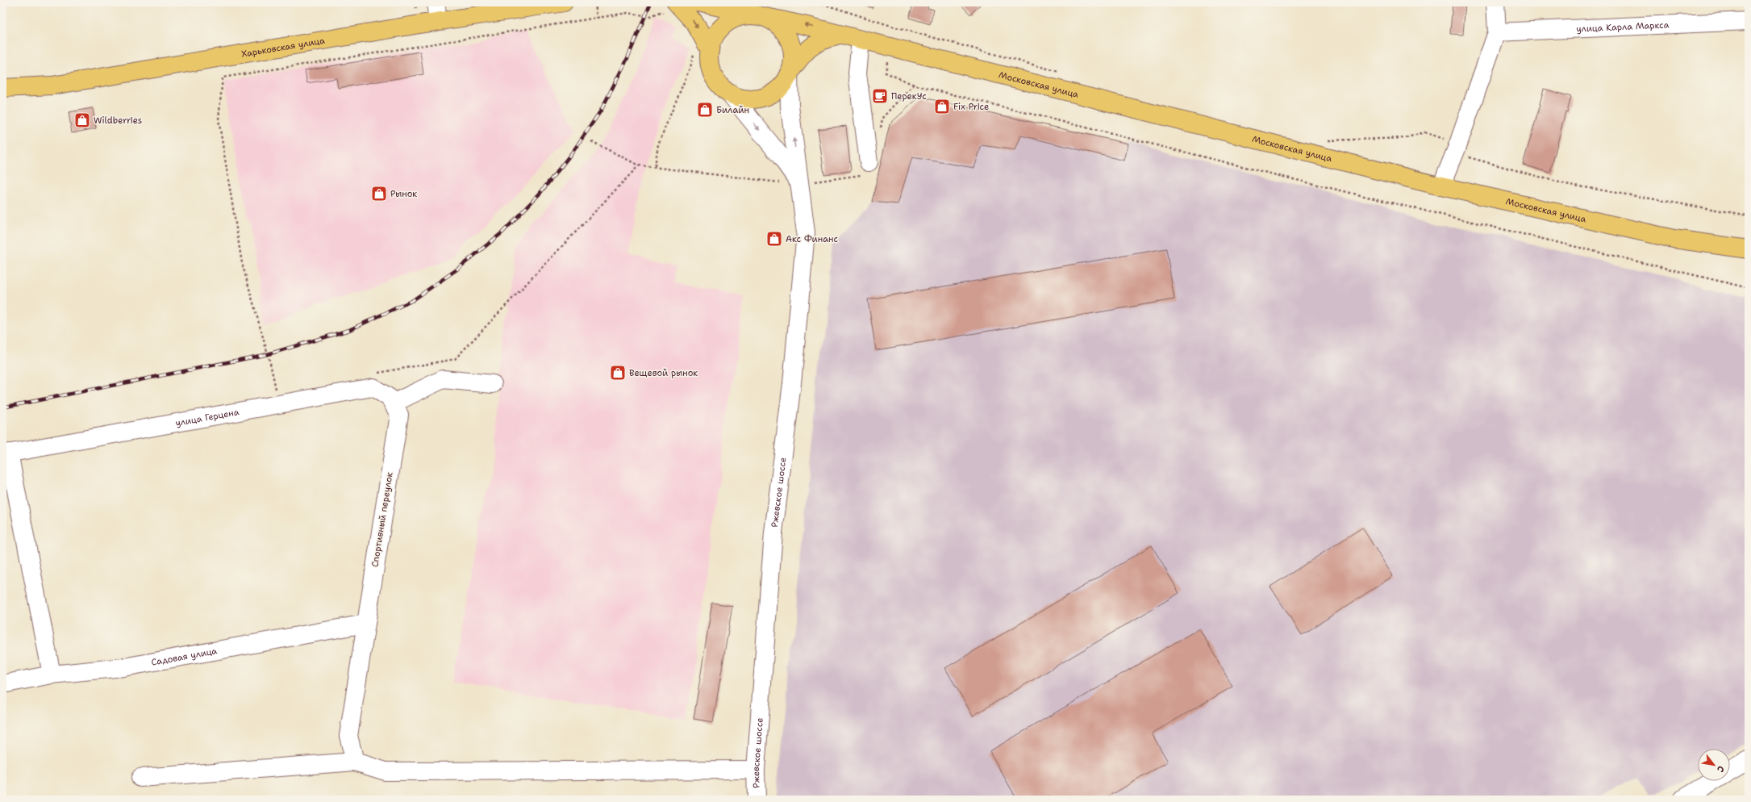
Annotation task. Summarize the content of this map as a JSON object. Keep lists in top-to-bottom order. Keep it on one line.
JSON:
{"streets":{"main road":["Харьковская улица","Московская улица"],"street":["улица Карла Маркса","улица Герцена","Ржевское шоссе","Спортивный переулок","Садовая улица"]},"crossings":[["Московская улица","Ржевское шоссе"],["улица Герцена","Спортивный переулок"],["Спортивный переулок","Садовая улица"]],"places":{"cafe":["ПерекУс"],"shop":["Fix Price","Билайн","Wildberries","Рынок","Акс Финанс","Вещевой рынок"]},"north":"bottom right"}
